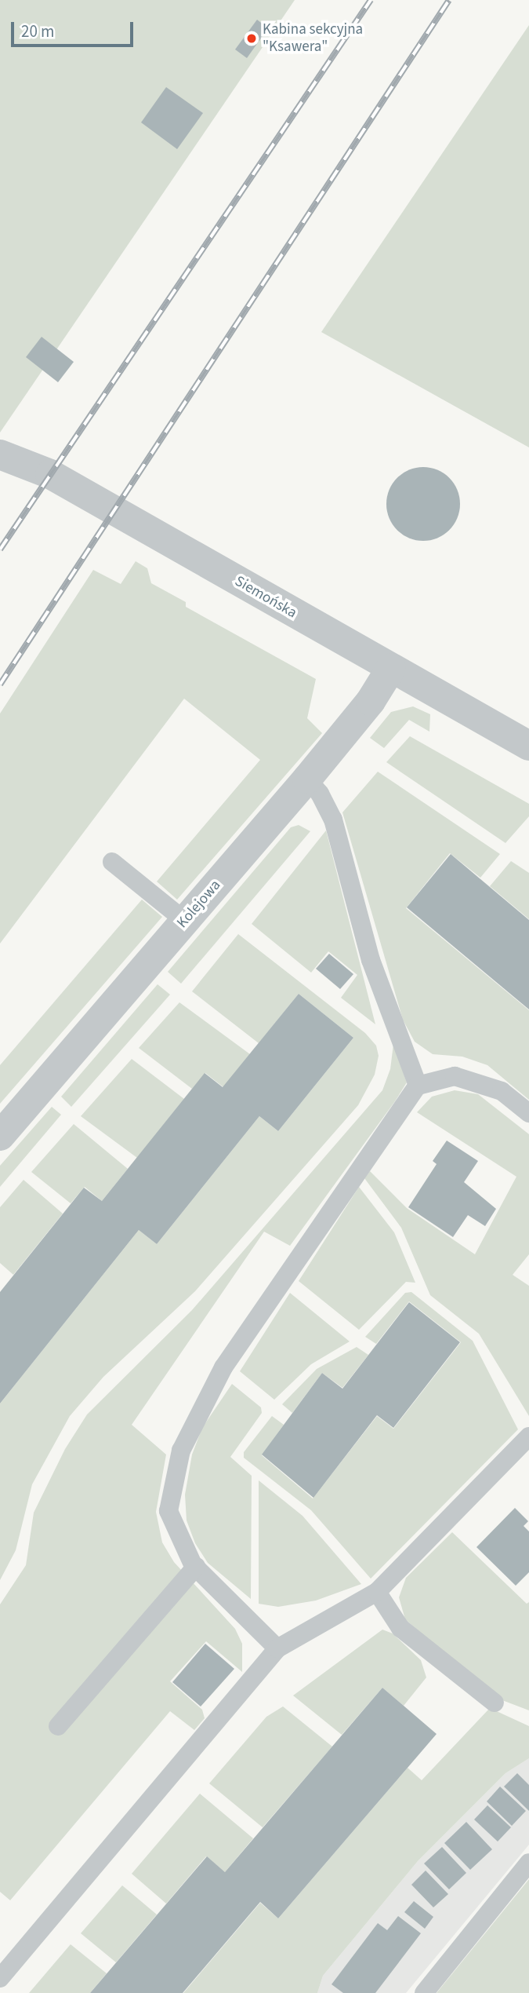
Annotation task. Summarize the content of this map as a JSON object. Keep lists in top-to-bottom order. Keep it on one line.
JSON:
{"streets":{"street":["Siemońska","Kolejowa"]},"crossings":[["Siemońska","Kolejowa"]],"places":["Kabina sekcyjna \"Ksawera\""],"scale_bar":"20 m"}
